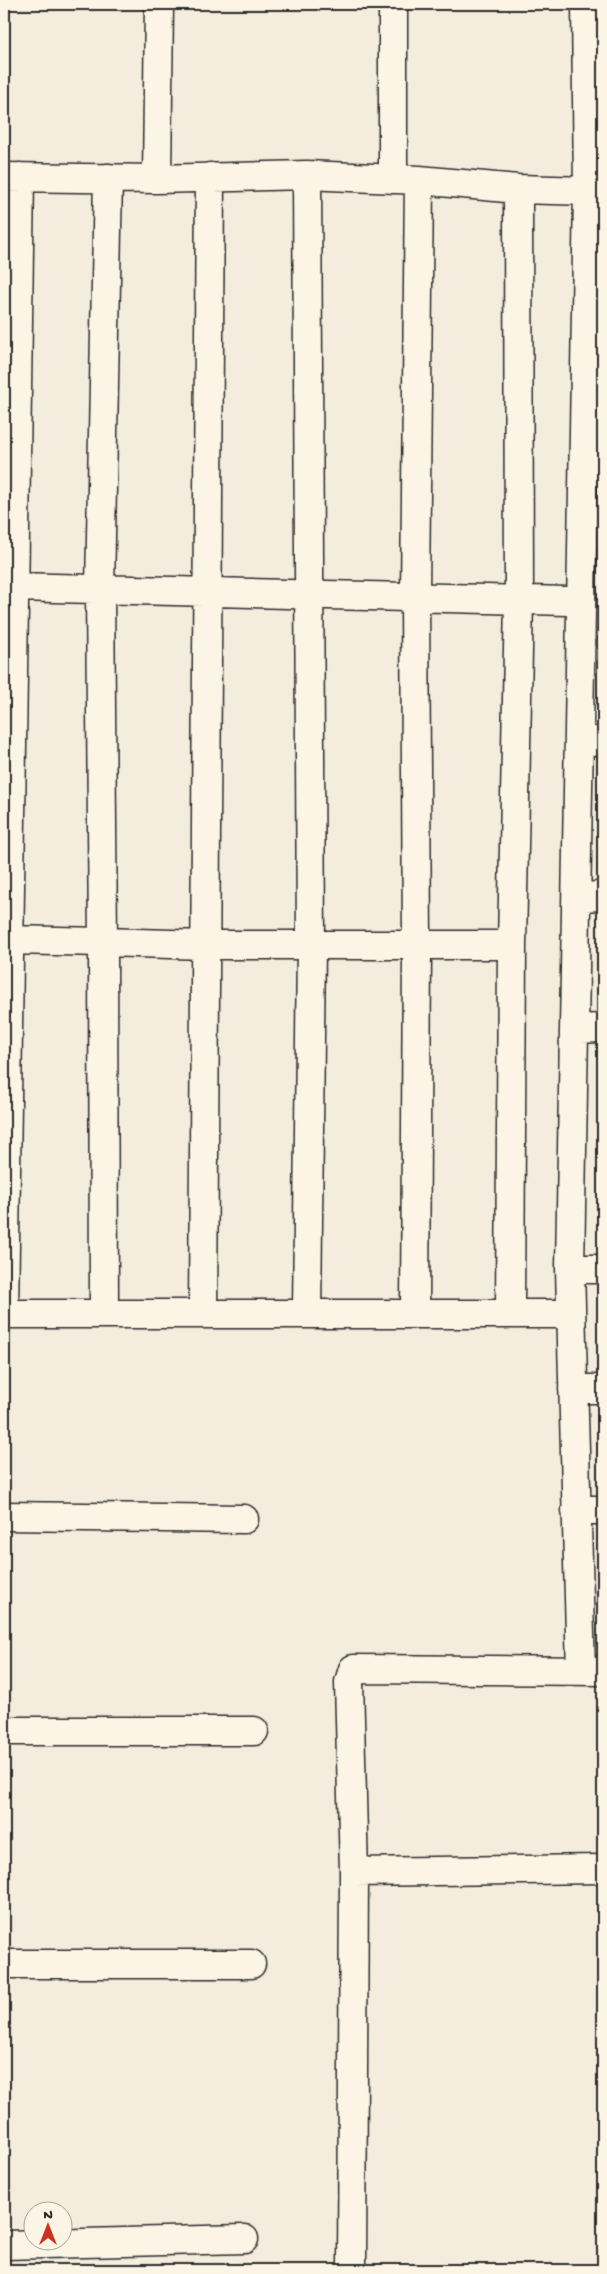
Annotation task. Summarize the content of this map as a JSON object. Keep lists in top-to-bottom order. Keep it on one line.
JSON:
{"north":"top"}
